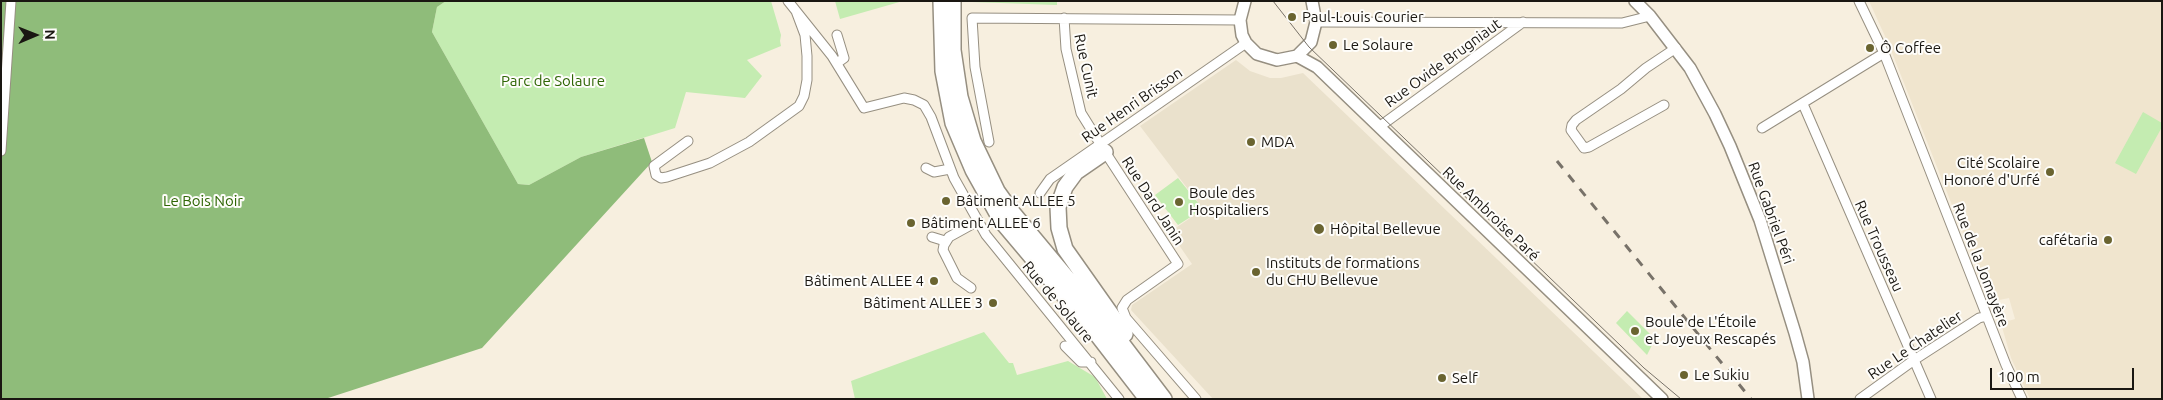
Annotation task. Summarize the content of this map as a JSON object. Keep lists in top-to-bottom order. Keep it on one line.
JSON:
{"streets":{"main road":["Rue Gabriel Péri","Rue Ambroise Paré"],"street":["Rue Ovide Brugniaut","Rue Cunit","Rue Henri Brisson","Rue Dard Janin","Rue Trousseau","Rue de la Jomayère","Rue de Solaure","Rue Le Chatelier"]},"crossings":[["Rue Ovide Brugniaut","Rue Ambroise Paré"],["Rue Cunit","Rue Henri Brisson"],["Rue Cunit","Rue Dard Janin"],["Rue Henri Brisson","Rue Dard Janin"],["Rue Trousseau","Rue Le Chatelier"],["Rue de la Jomayère","Rue Le Chatelier"]],"parks":["Parc de Solaure","Le Bois Noir"],"places":["Paul-Louis Courier","Le Solaure","Ô Coffee","MDA","Cité Scolaire Honoré d'Urfé","Bâtiment ALLEE 5","Boule des Hospitaliers","Bâtiment ALLEE 6","Hôpital Bellevue","cafétaria","Instituts de formations du CHU Bellevue","Bâtiment ALLEE 4","Bâtiment ALLEE 3","Boule de L'Étoile et Joyeux Rescapés","Le Sukiu","Self"],"scale_bar":"100 m","north":"right"}
